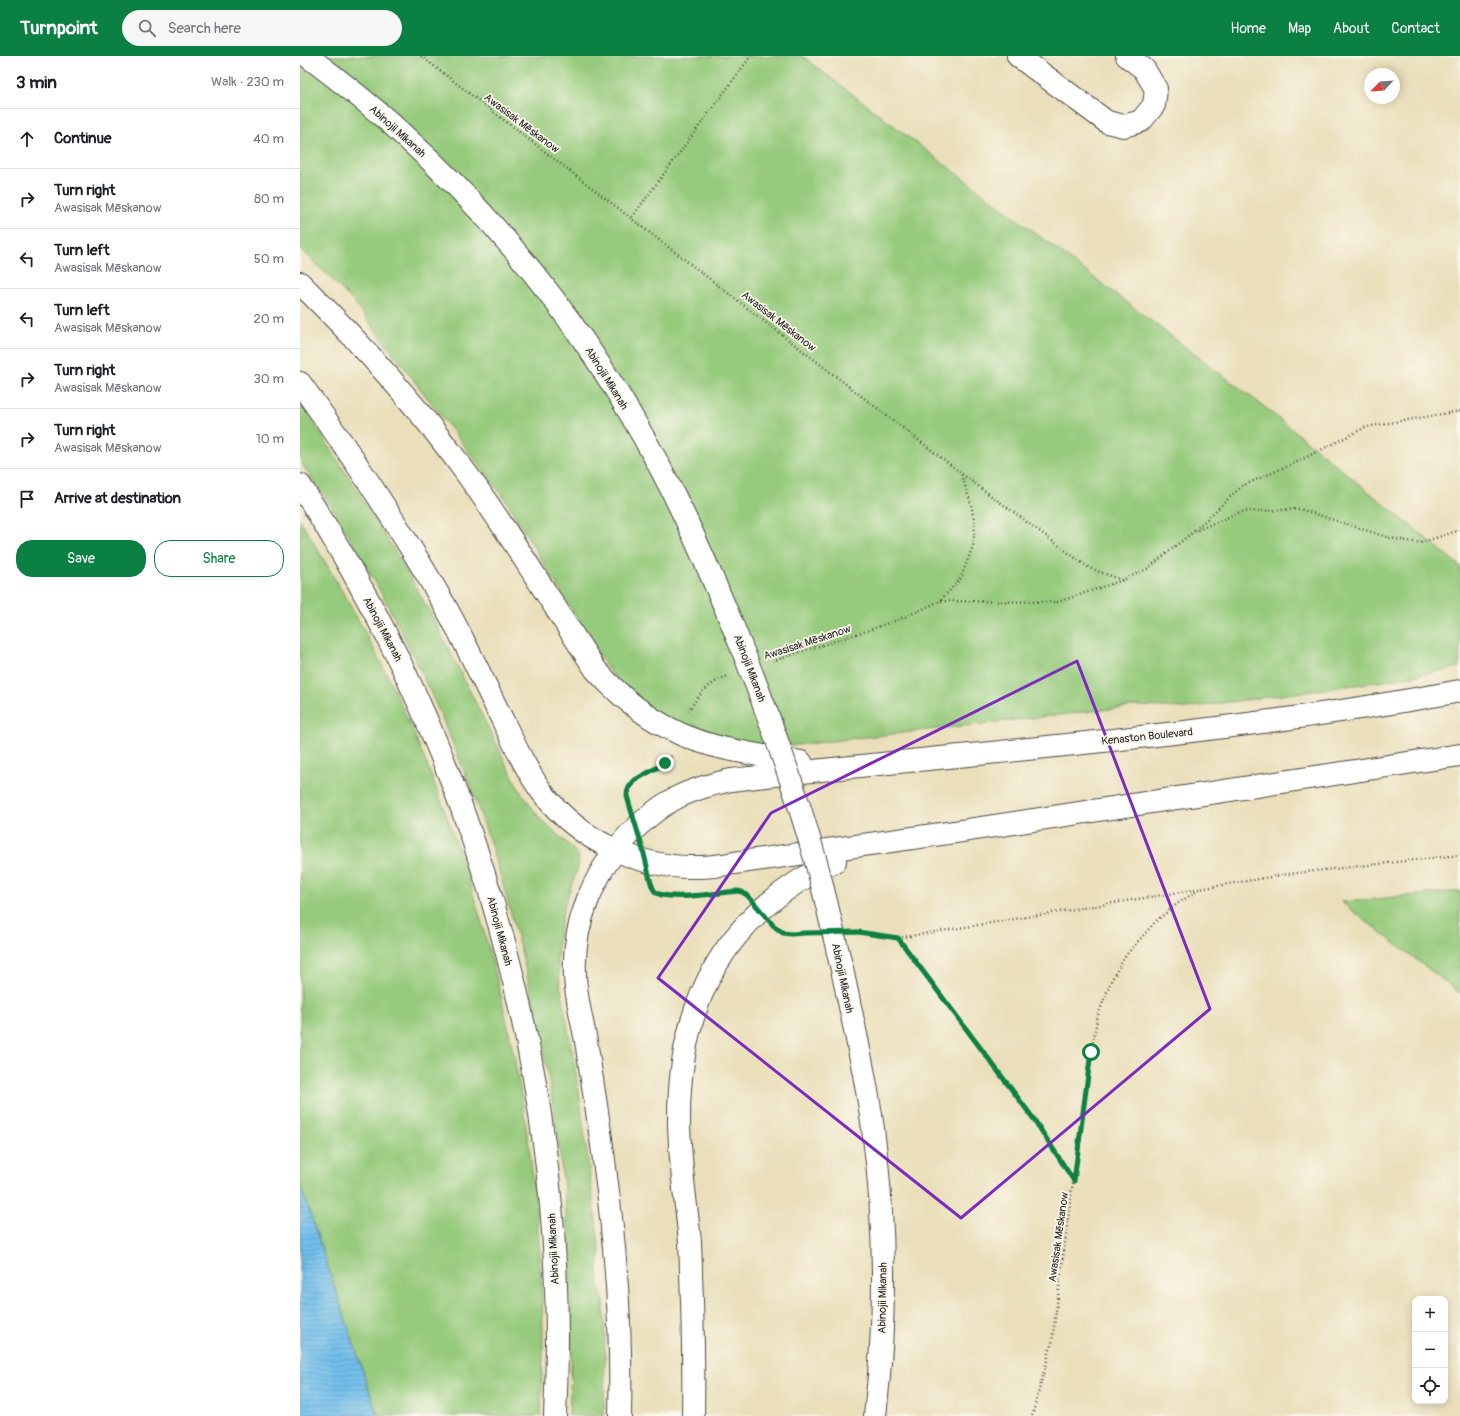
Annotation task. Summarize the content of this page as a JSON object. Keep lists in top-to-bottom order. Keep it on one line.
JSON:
{"streets":{"main road":["Abinojii Mikanah","Kenaston Boulevard"],"path":["Awasisak Mēskanow"]},"north":"bottom left","page":{"header":"Turnpoint","search":"Search here","nav":["Home","Map","About","Contact"],"heading":["3 min","Walk · 230 m"],"list":[["Continue","40 m"],["Turn right","Awasisak Mēskanow","80 m"],["Turn left","Awasisak Mēskanow","50 m"],["Turn left","Awasisak Mēskanow","20 m"],["Turn right","Awasisak Mēskanow","30 m"],["Turn right","Awasisak Mēskanow","10 m"],"Arrive at destination"],"buttons":["Save","Share"],"map_buttons":["+","−"]}}
